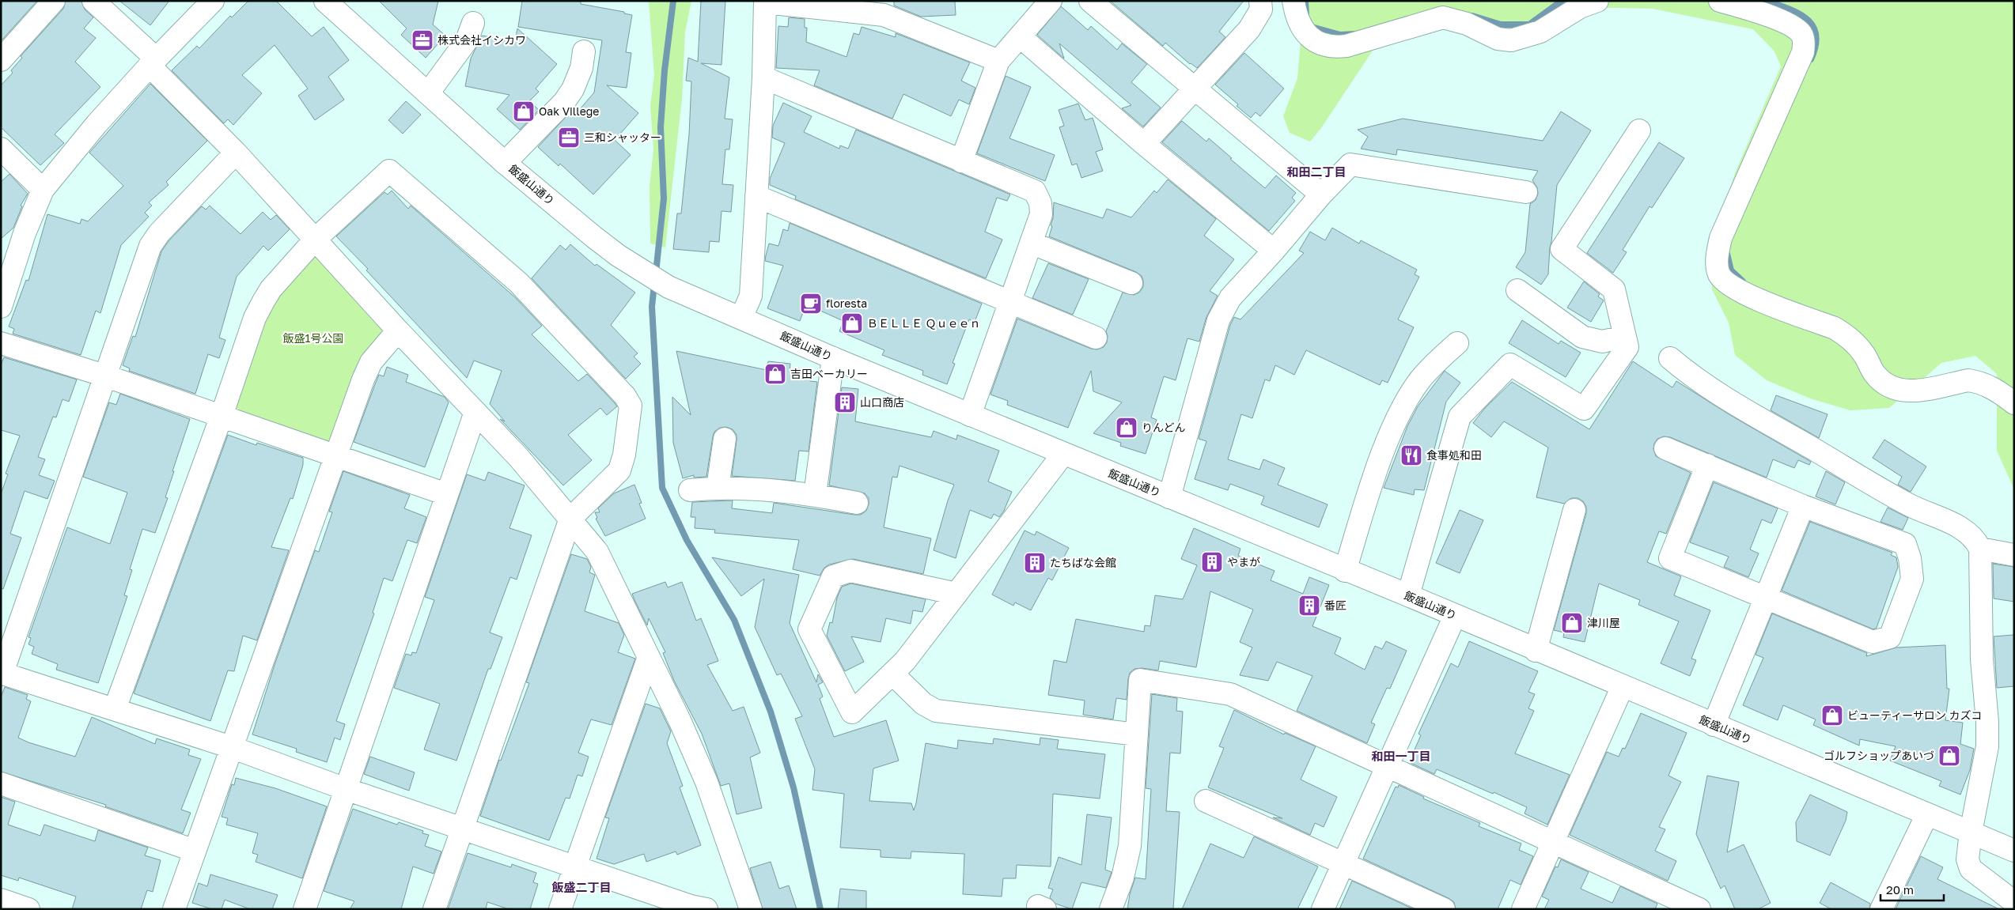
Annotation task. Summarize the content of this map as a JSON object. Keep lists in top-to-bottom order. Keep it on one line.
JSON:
{"streets":{"street":["飯盛山通り"]},"districts":["和田二丁目","和田一丁目","飯盛二丁目"],"parks":["飯盛1号公園"],"places":{"office":["株式会社イシカワ","三和シャッター"],"shop":["Oak Villege","ＢＥＬＬＥ Ｑｕｅｅｎ","吉田ベーカリー","りんどん","津川屋","ビューティーサロン カズコ","ゴルフショップあいづ"],"cafe":["floresta"],"building":["山口商店","やまが","たちばな会館","番匠"],"restaurant":["食事処和田"]},"scale_bar":"20 m"}
